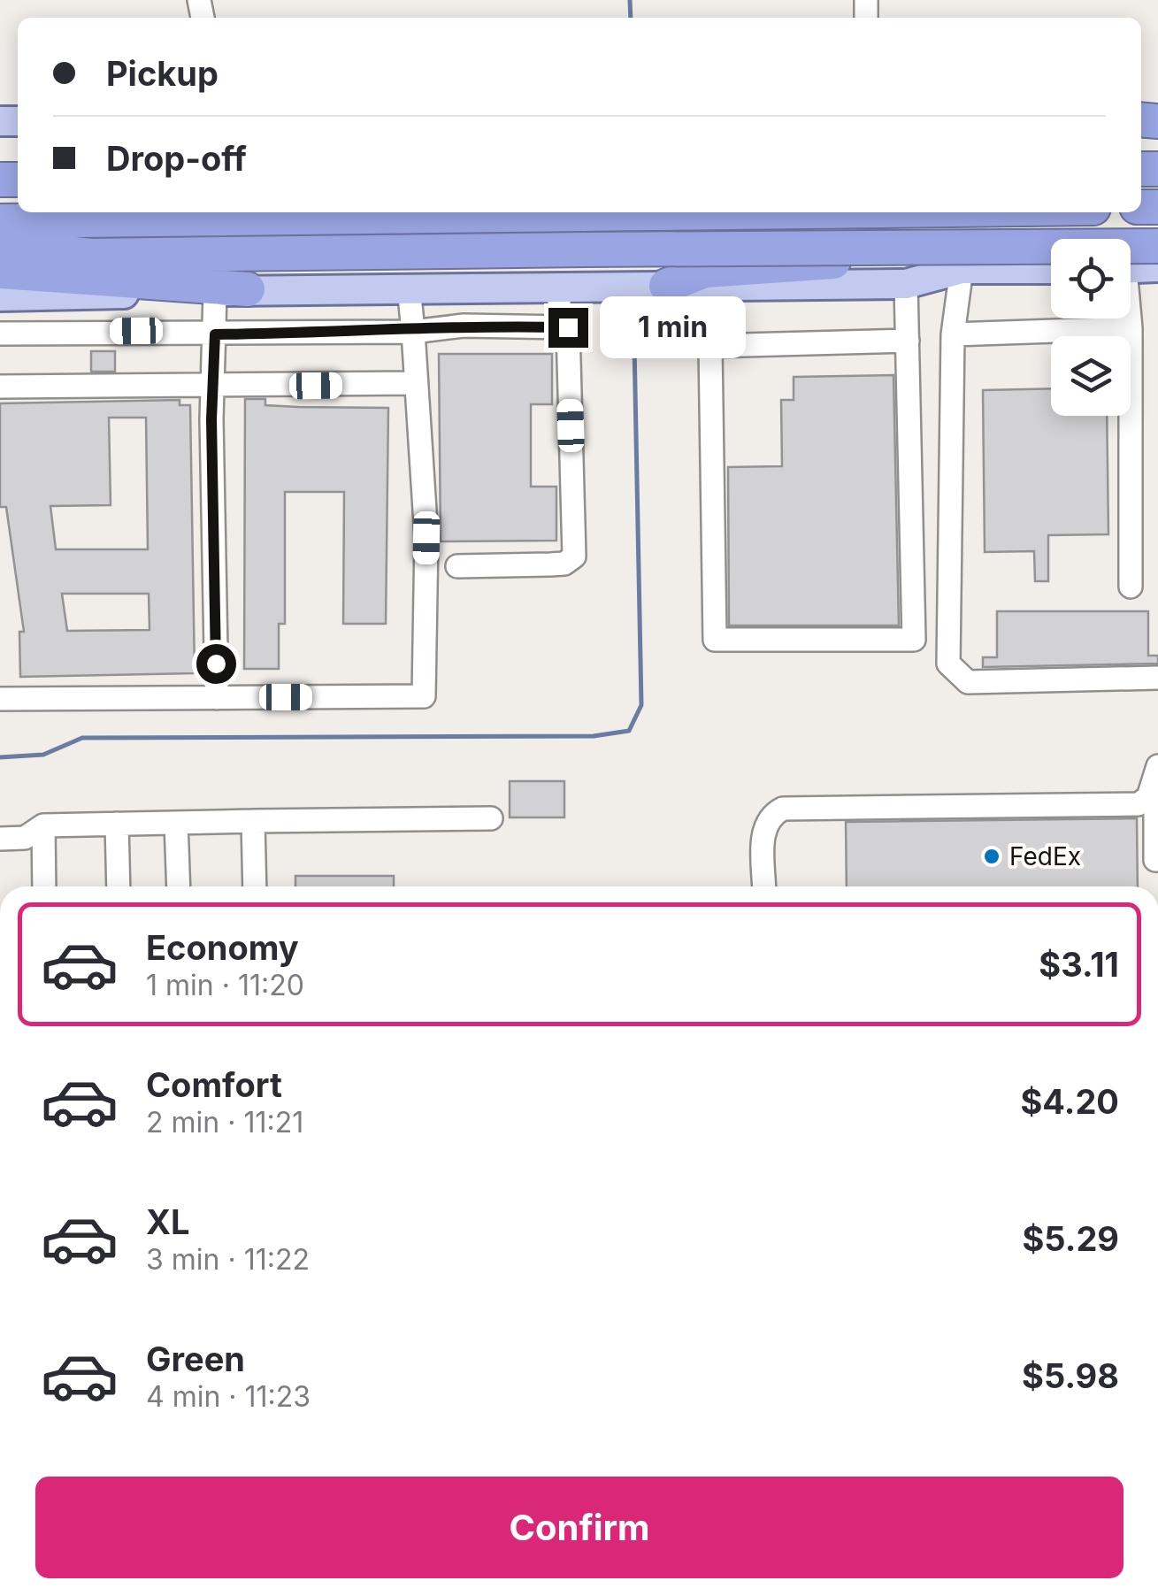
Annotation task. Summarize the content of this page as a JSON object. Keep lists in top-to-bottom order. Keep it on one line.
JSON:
{"places":["FedEx"],"page":{"banner":["Pickup","Drop-off"],"bubble":"1 min","list":[{"name":"Economy","note":"1 min · 11:20","value":"$3.11"},{"name":"Comfort","note":"2 min · 11:21","value":"$4.20"},{"name":"XL","note":"3 min · 11:22","value":"$5.29"},{"name":"Green","note":"4 min · 11:23","value":"$5.98"}],"buttons":"Confirm"}}
